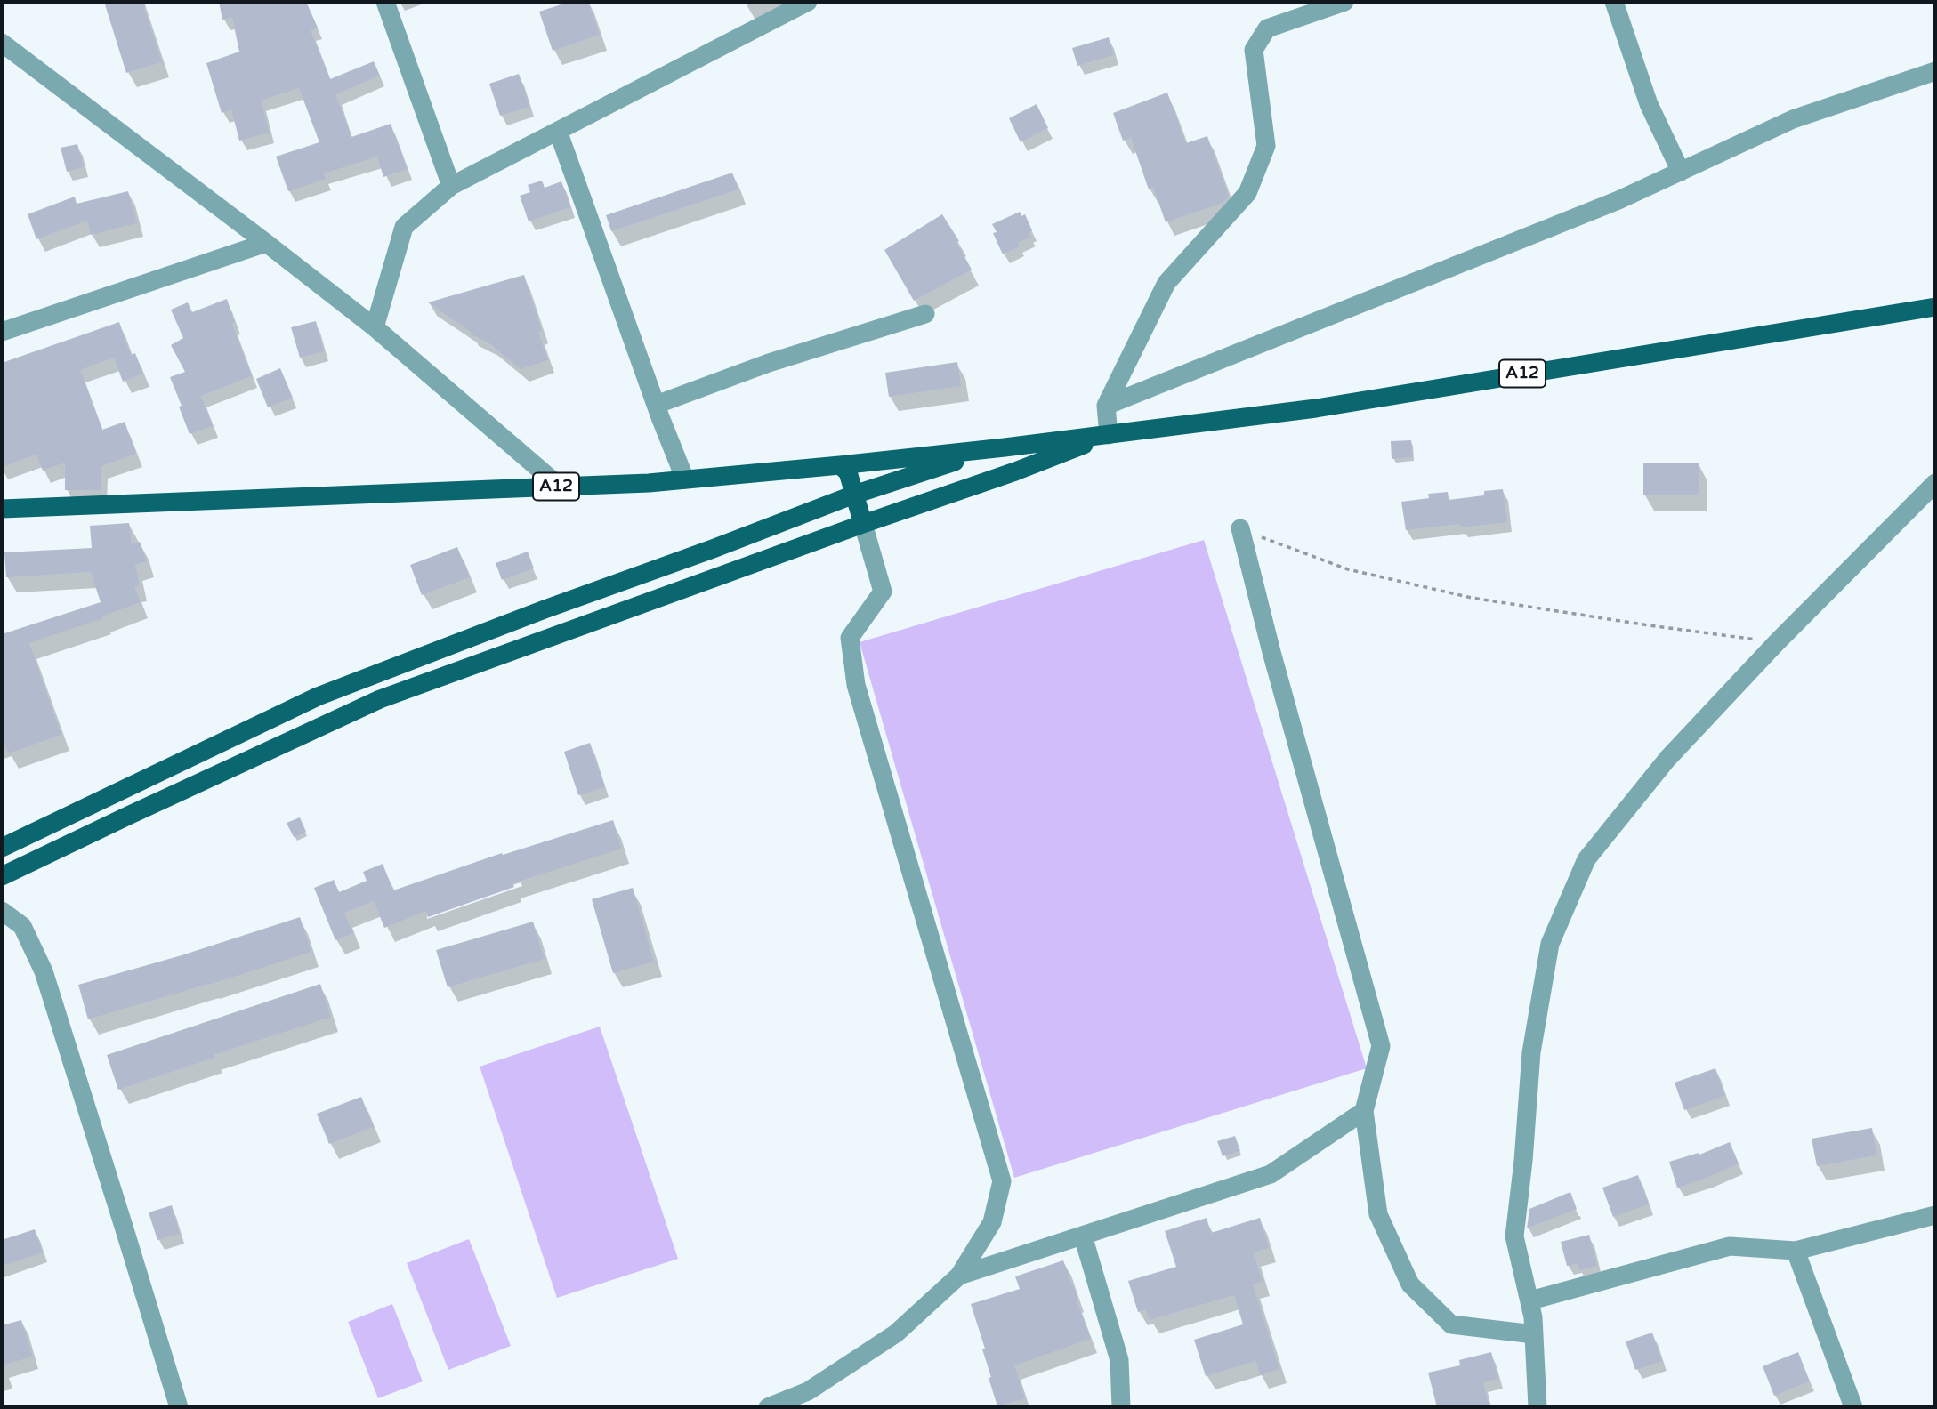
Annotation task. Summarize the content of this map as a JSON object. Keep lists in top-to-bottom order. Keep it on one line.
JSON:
{"streets":{"main road":["A12"]}}
